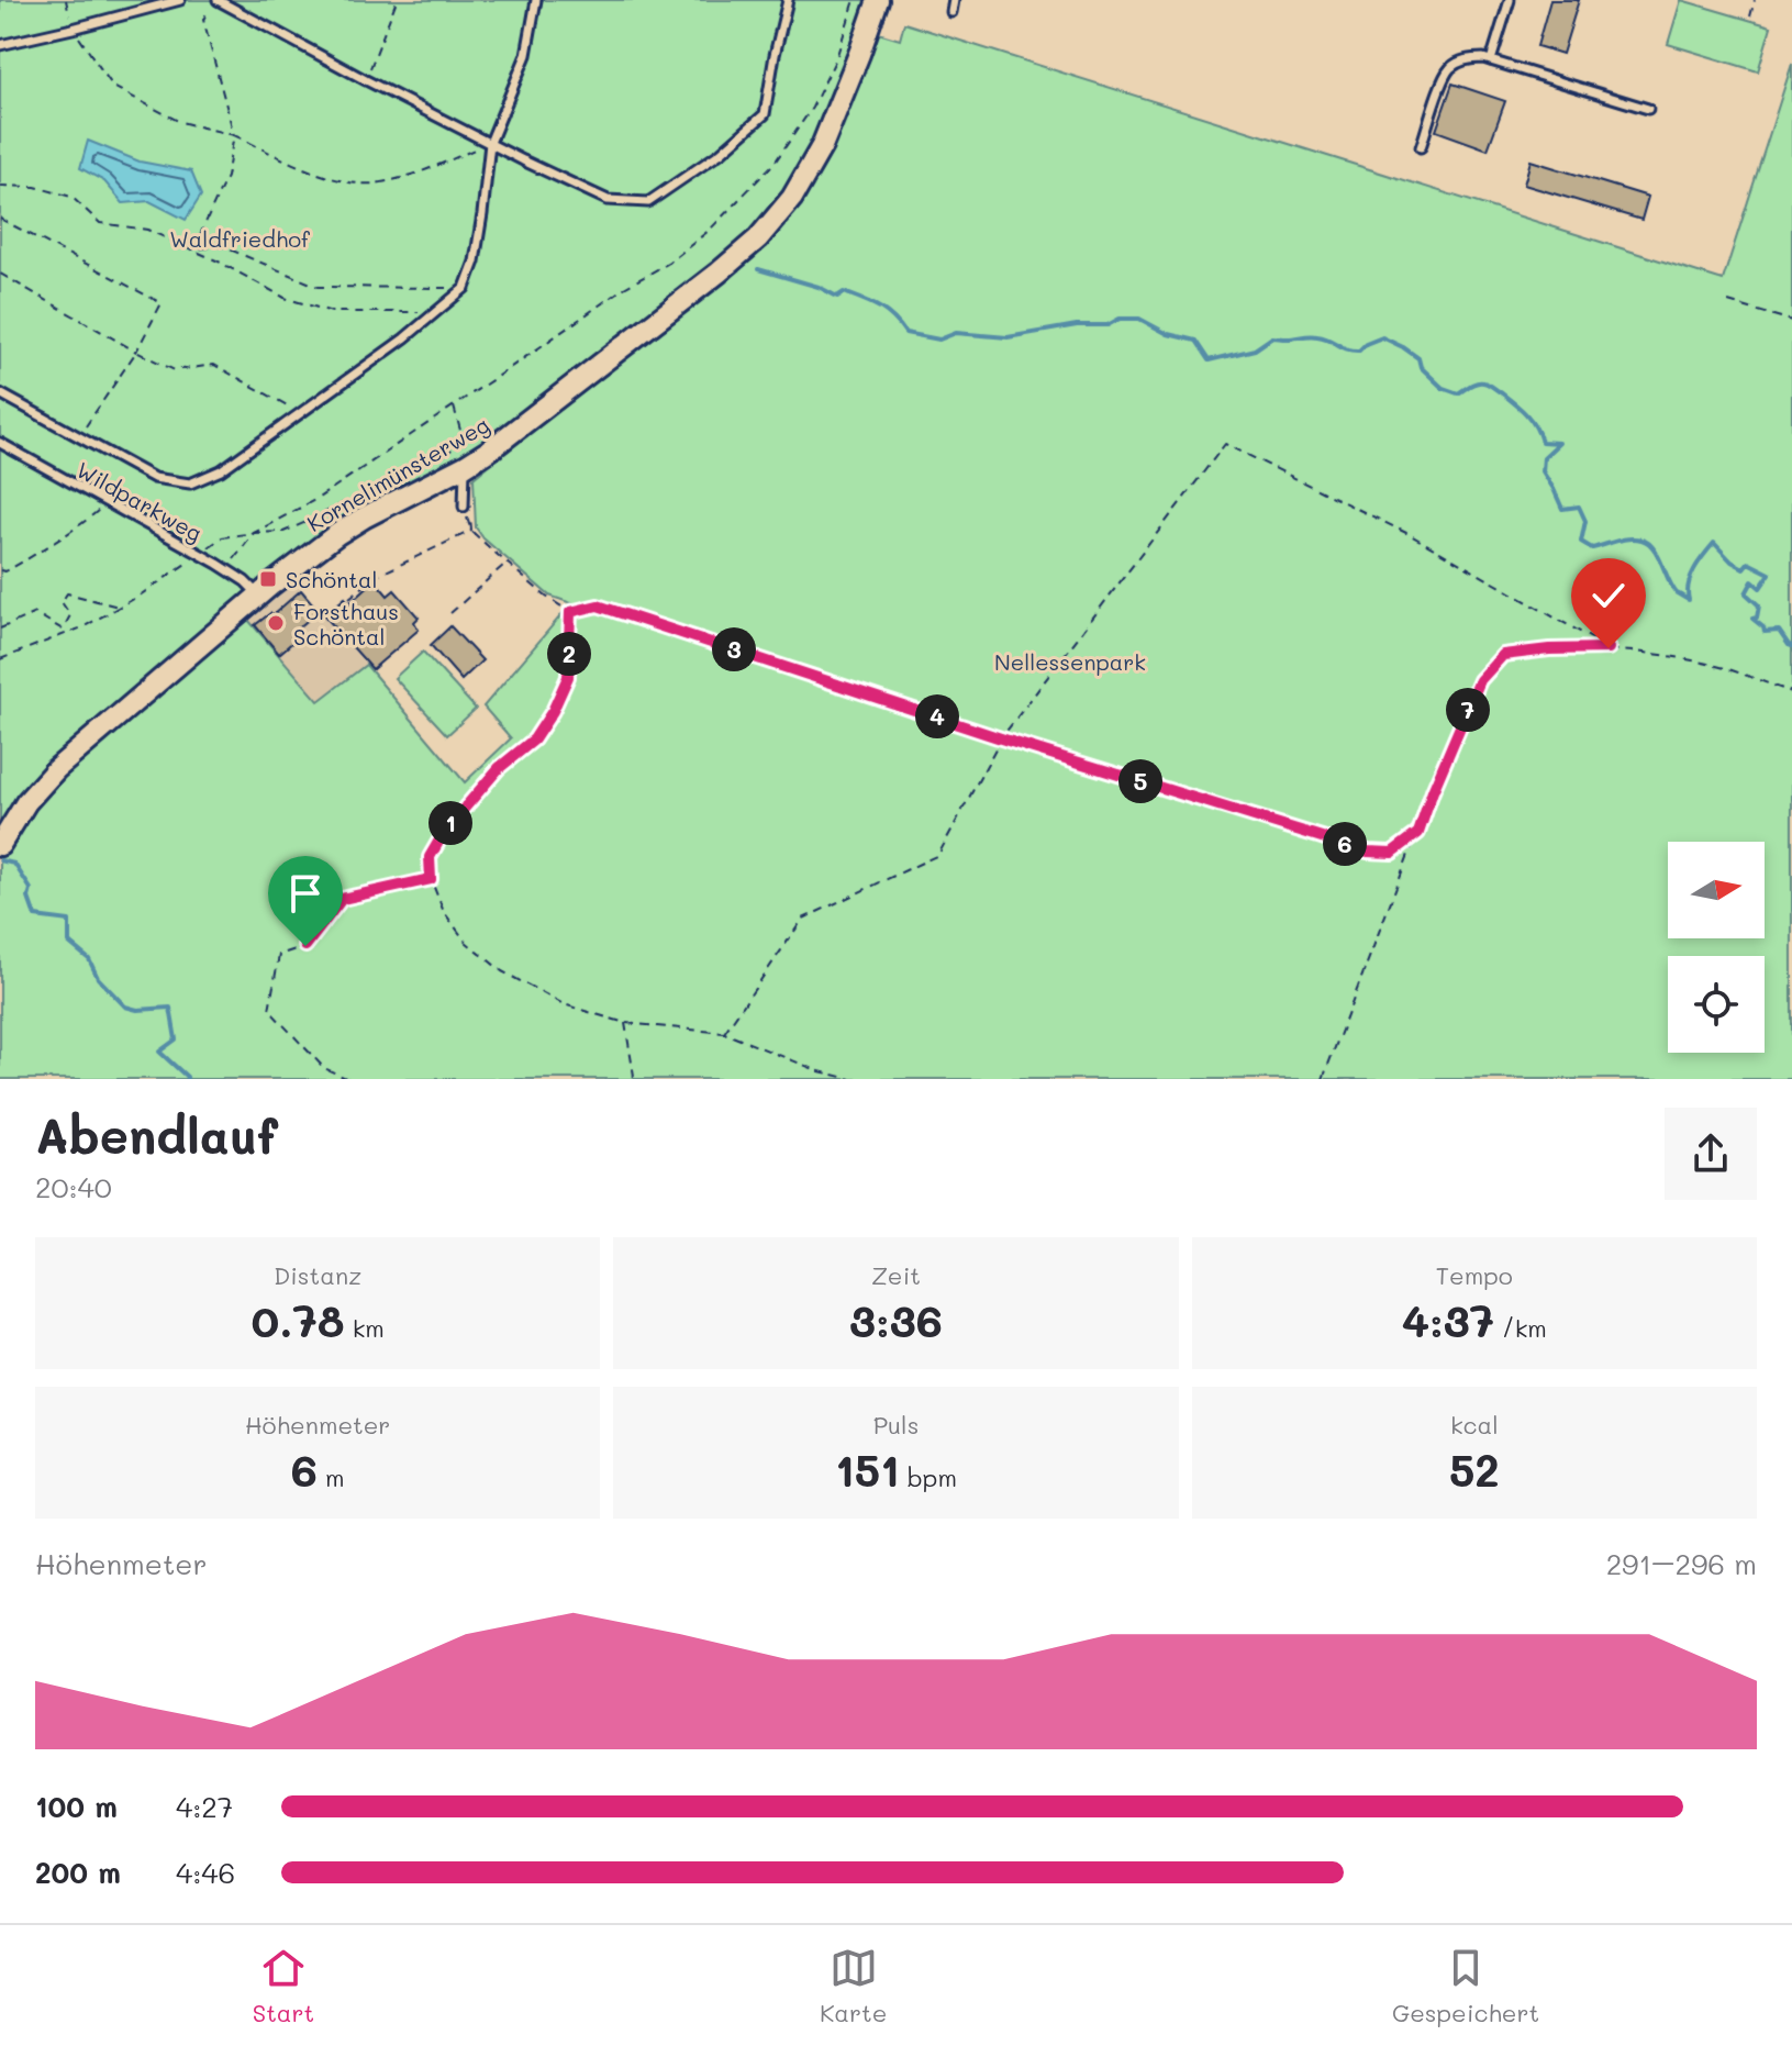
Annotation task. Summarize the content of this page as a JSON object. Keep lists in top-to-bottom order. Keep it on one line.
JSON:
{"streets":{"street":["Kornelimünsterweg"],"lane":["Wildparkweg"]},"crossings":[["Kornelimünsterweg","Wildparkweg"]],"parks":["Waldfriedhof","Nellessenpark"],"places":{"transit":["Schöntal"],"other":["Forsthaus Schöntal"]},"north":"right","page":{"pins":["3","2","7","4","5","1","6"],"heading":["Abendlauf","20:40"],"stats":[["Distanz","0.78 km"],["Zeit","3:36"],["Tempo","4:37 /km"],["Höhenmeter","6 m"],["Puls","151 bpm"],["kcal","52"]],"chart":["Höhenmeter","291–296 m"],"list":[{"name":"100 m","note":"4:27"},{"name":"200 m","note":"4:46"}],"tabs":["Start","Karte","Gespeichert"]}}
